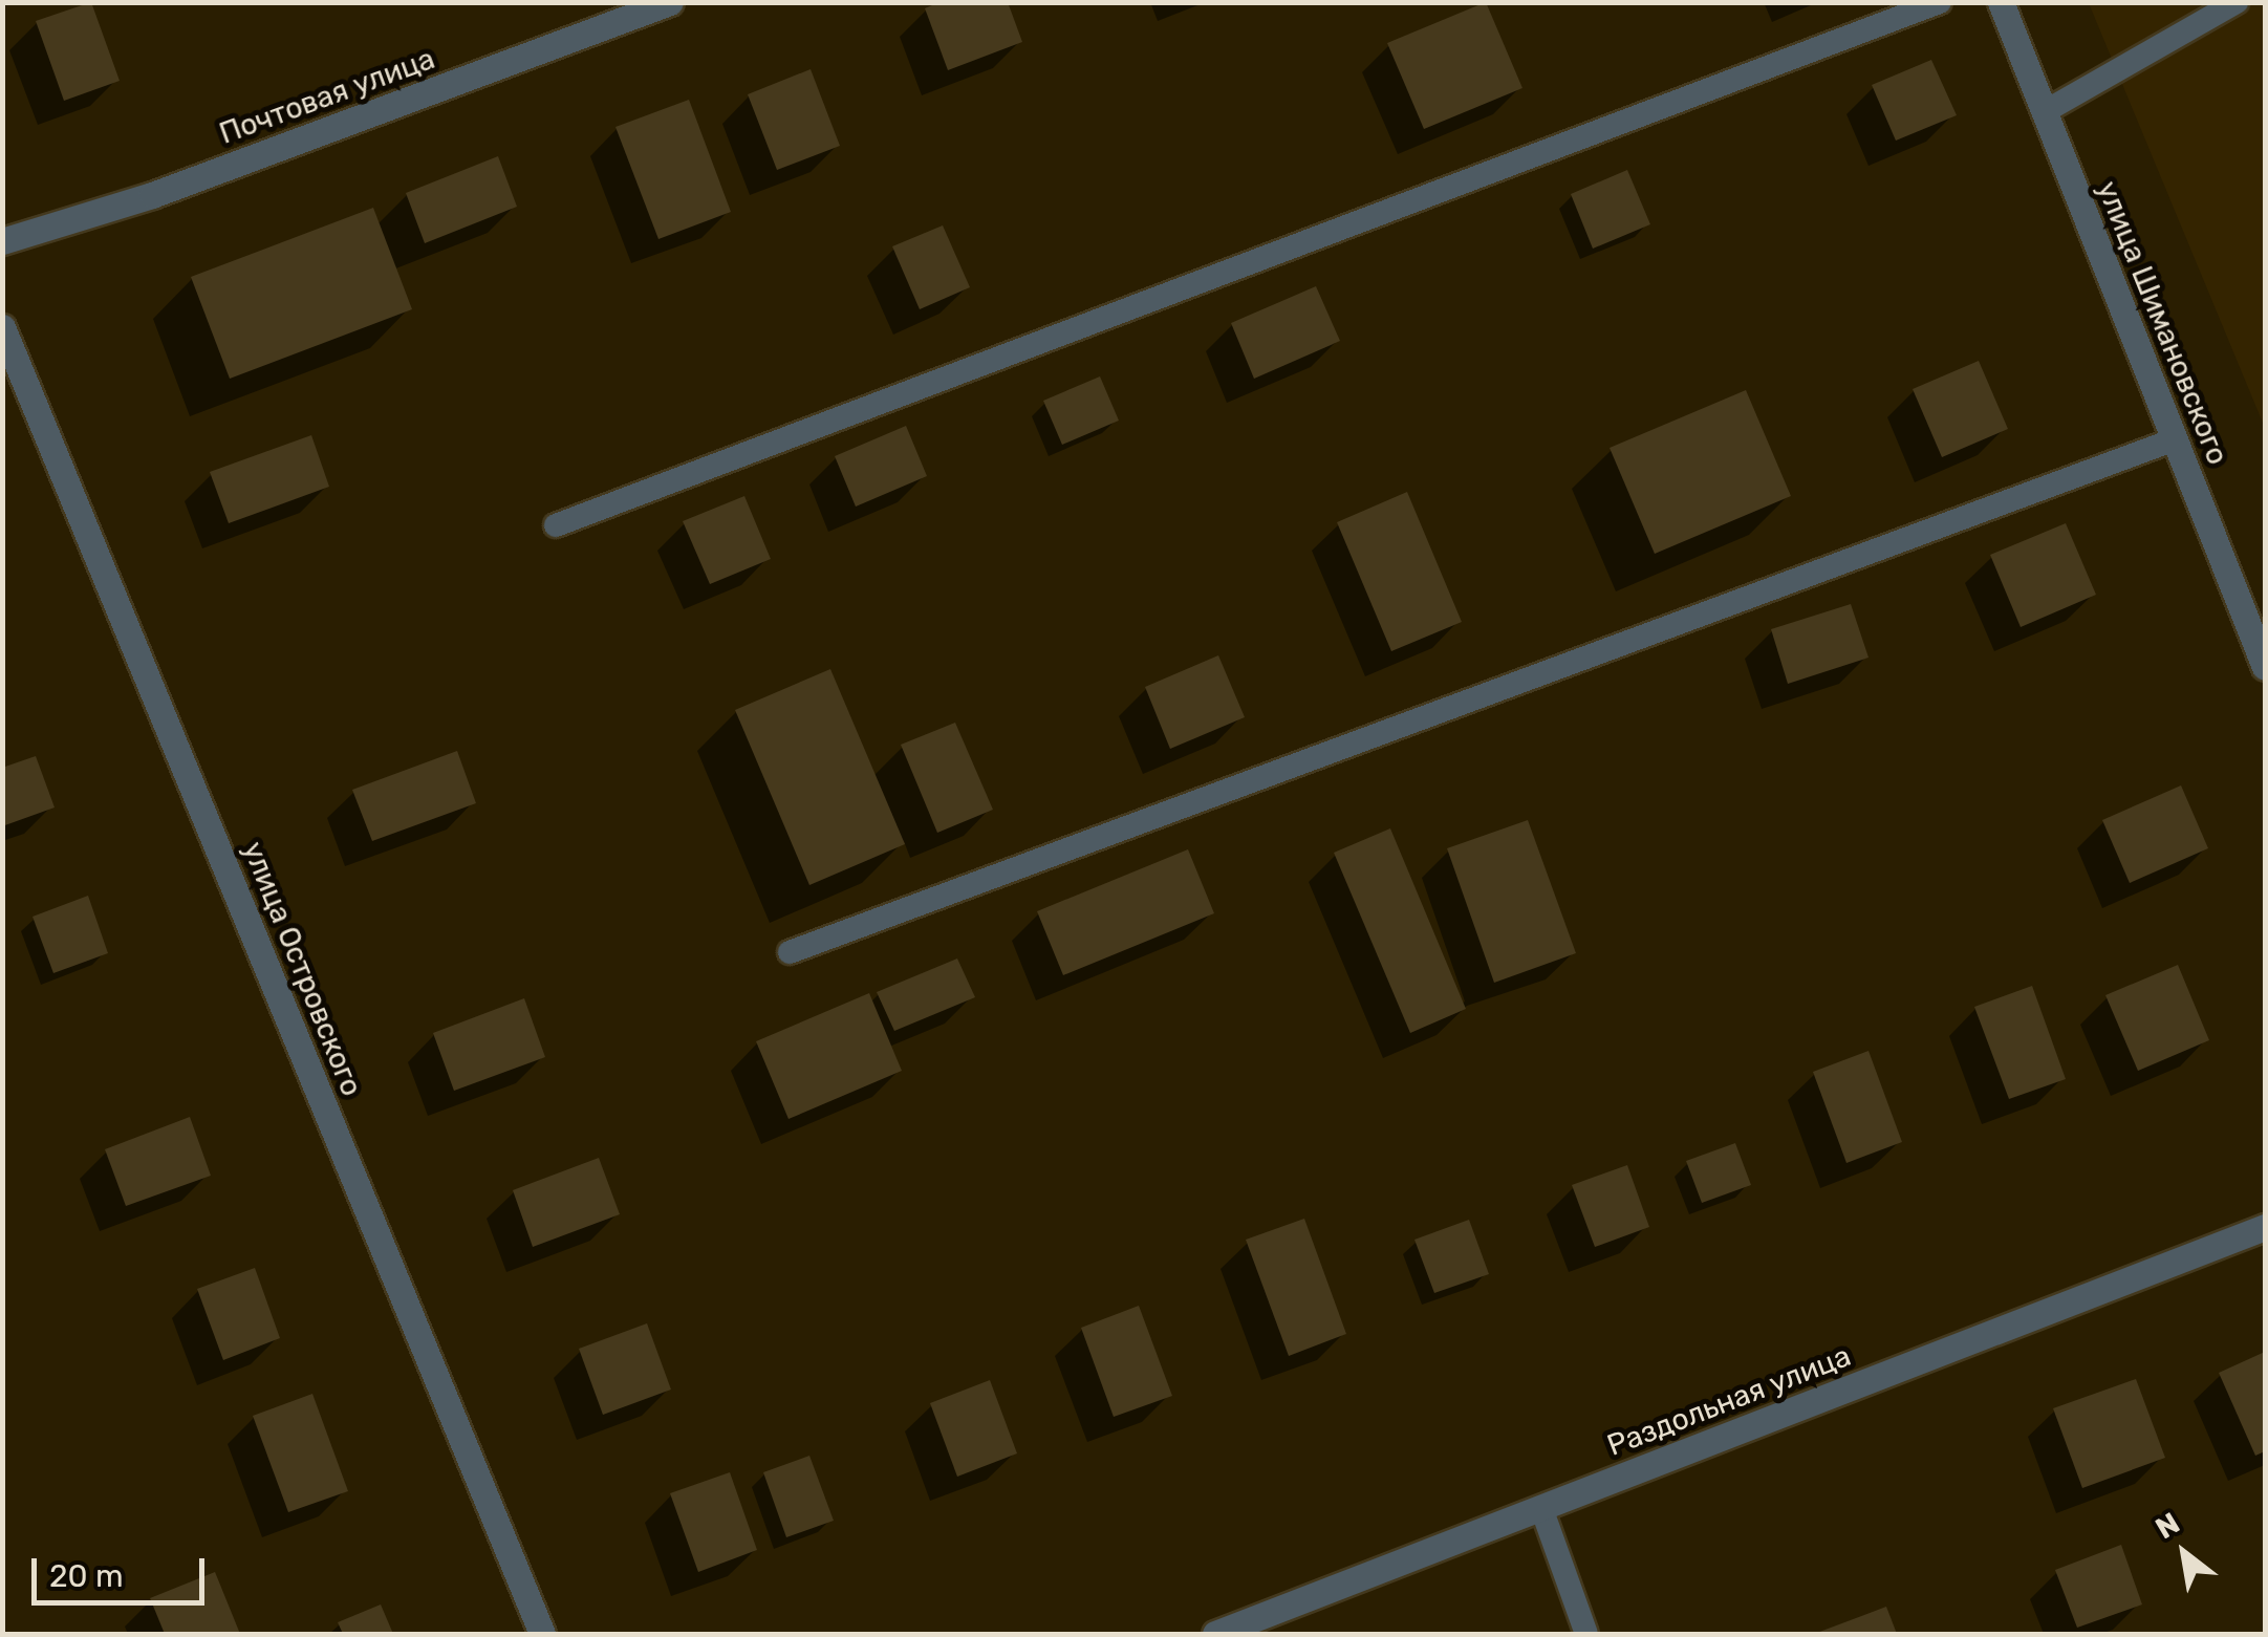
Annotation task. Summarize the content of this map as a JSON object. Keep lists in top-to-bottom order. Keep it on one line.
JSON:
{"streets":{"street":["Почтовая улица","улица Шимановского","улица Островского","Раздольная улица"]},"scale_bar":"20 m","north":"top left"}
